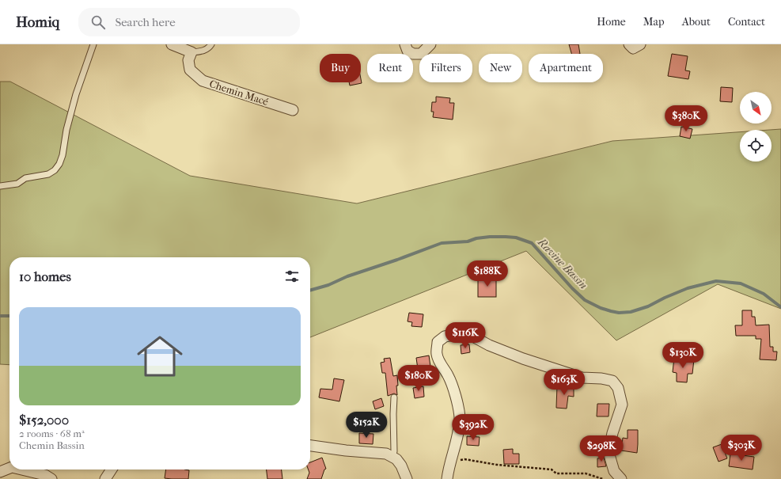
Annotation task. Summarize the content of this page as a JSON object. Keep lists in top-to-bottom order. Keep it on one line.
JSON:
{"streets":{"street":["Chemin Macé"]},"water":["Ravine Bassin"],"north":"bottom right","page":{"header":"Homiq","search":"Search here","nav":["Home","Map","About","Contact"],"chip":["Buy","Rent","Filters","New","Apartment"],"price":["$380K","$188K","$116K","$130K","$180K","$163K","$152K","$392K","$303K","$298K"],"heading":"10 homes","list":[{"name":"$152,000","note":"2 rooms · 68 m² · Chemin Bassin"}]}}
